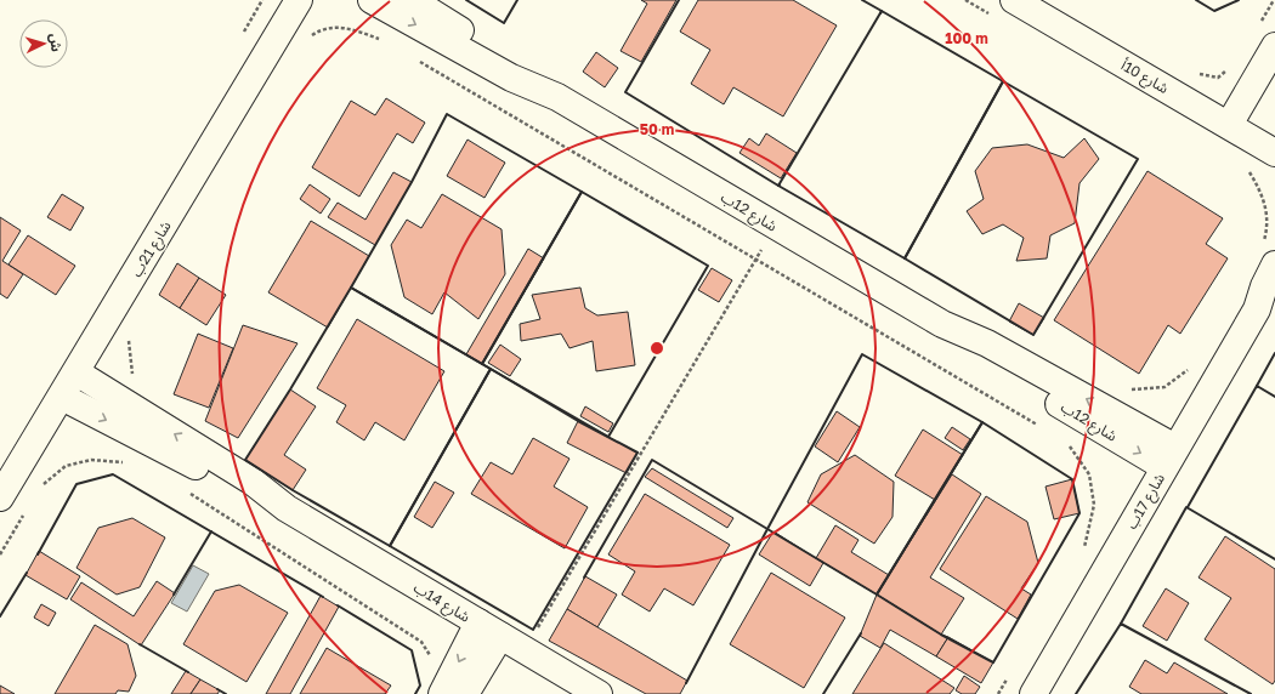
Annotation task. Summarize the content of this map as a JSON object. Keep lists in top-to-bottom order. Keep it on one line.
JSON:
{"streets":{"street":["شارع 10أ","شارع 12ب","شارع 21ب","شارع 17ب","شارع 14ب"]},"crossings":[["شارع 12ب","شارع 17ب"],["شارع 21ب","شارع 14ب"]],"north":"right","rings":["100 m","50 m"]}
